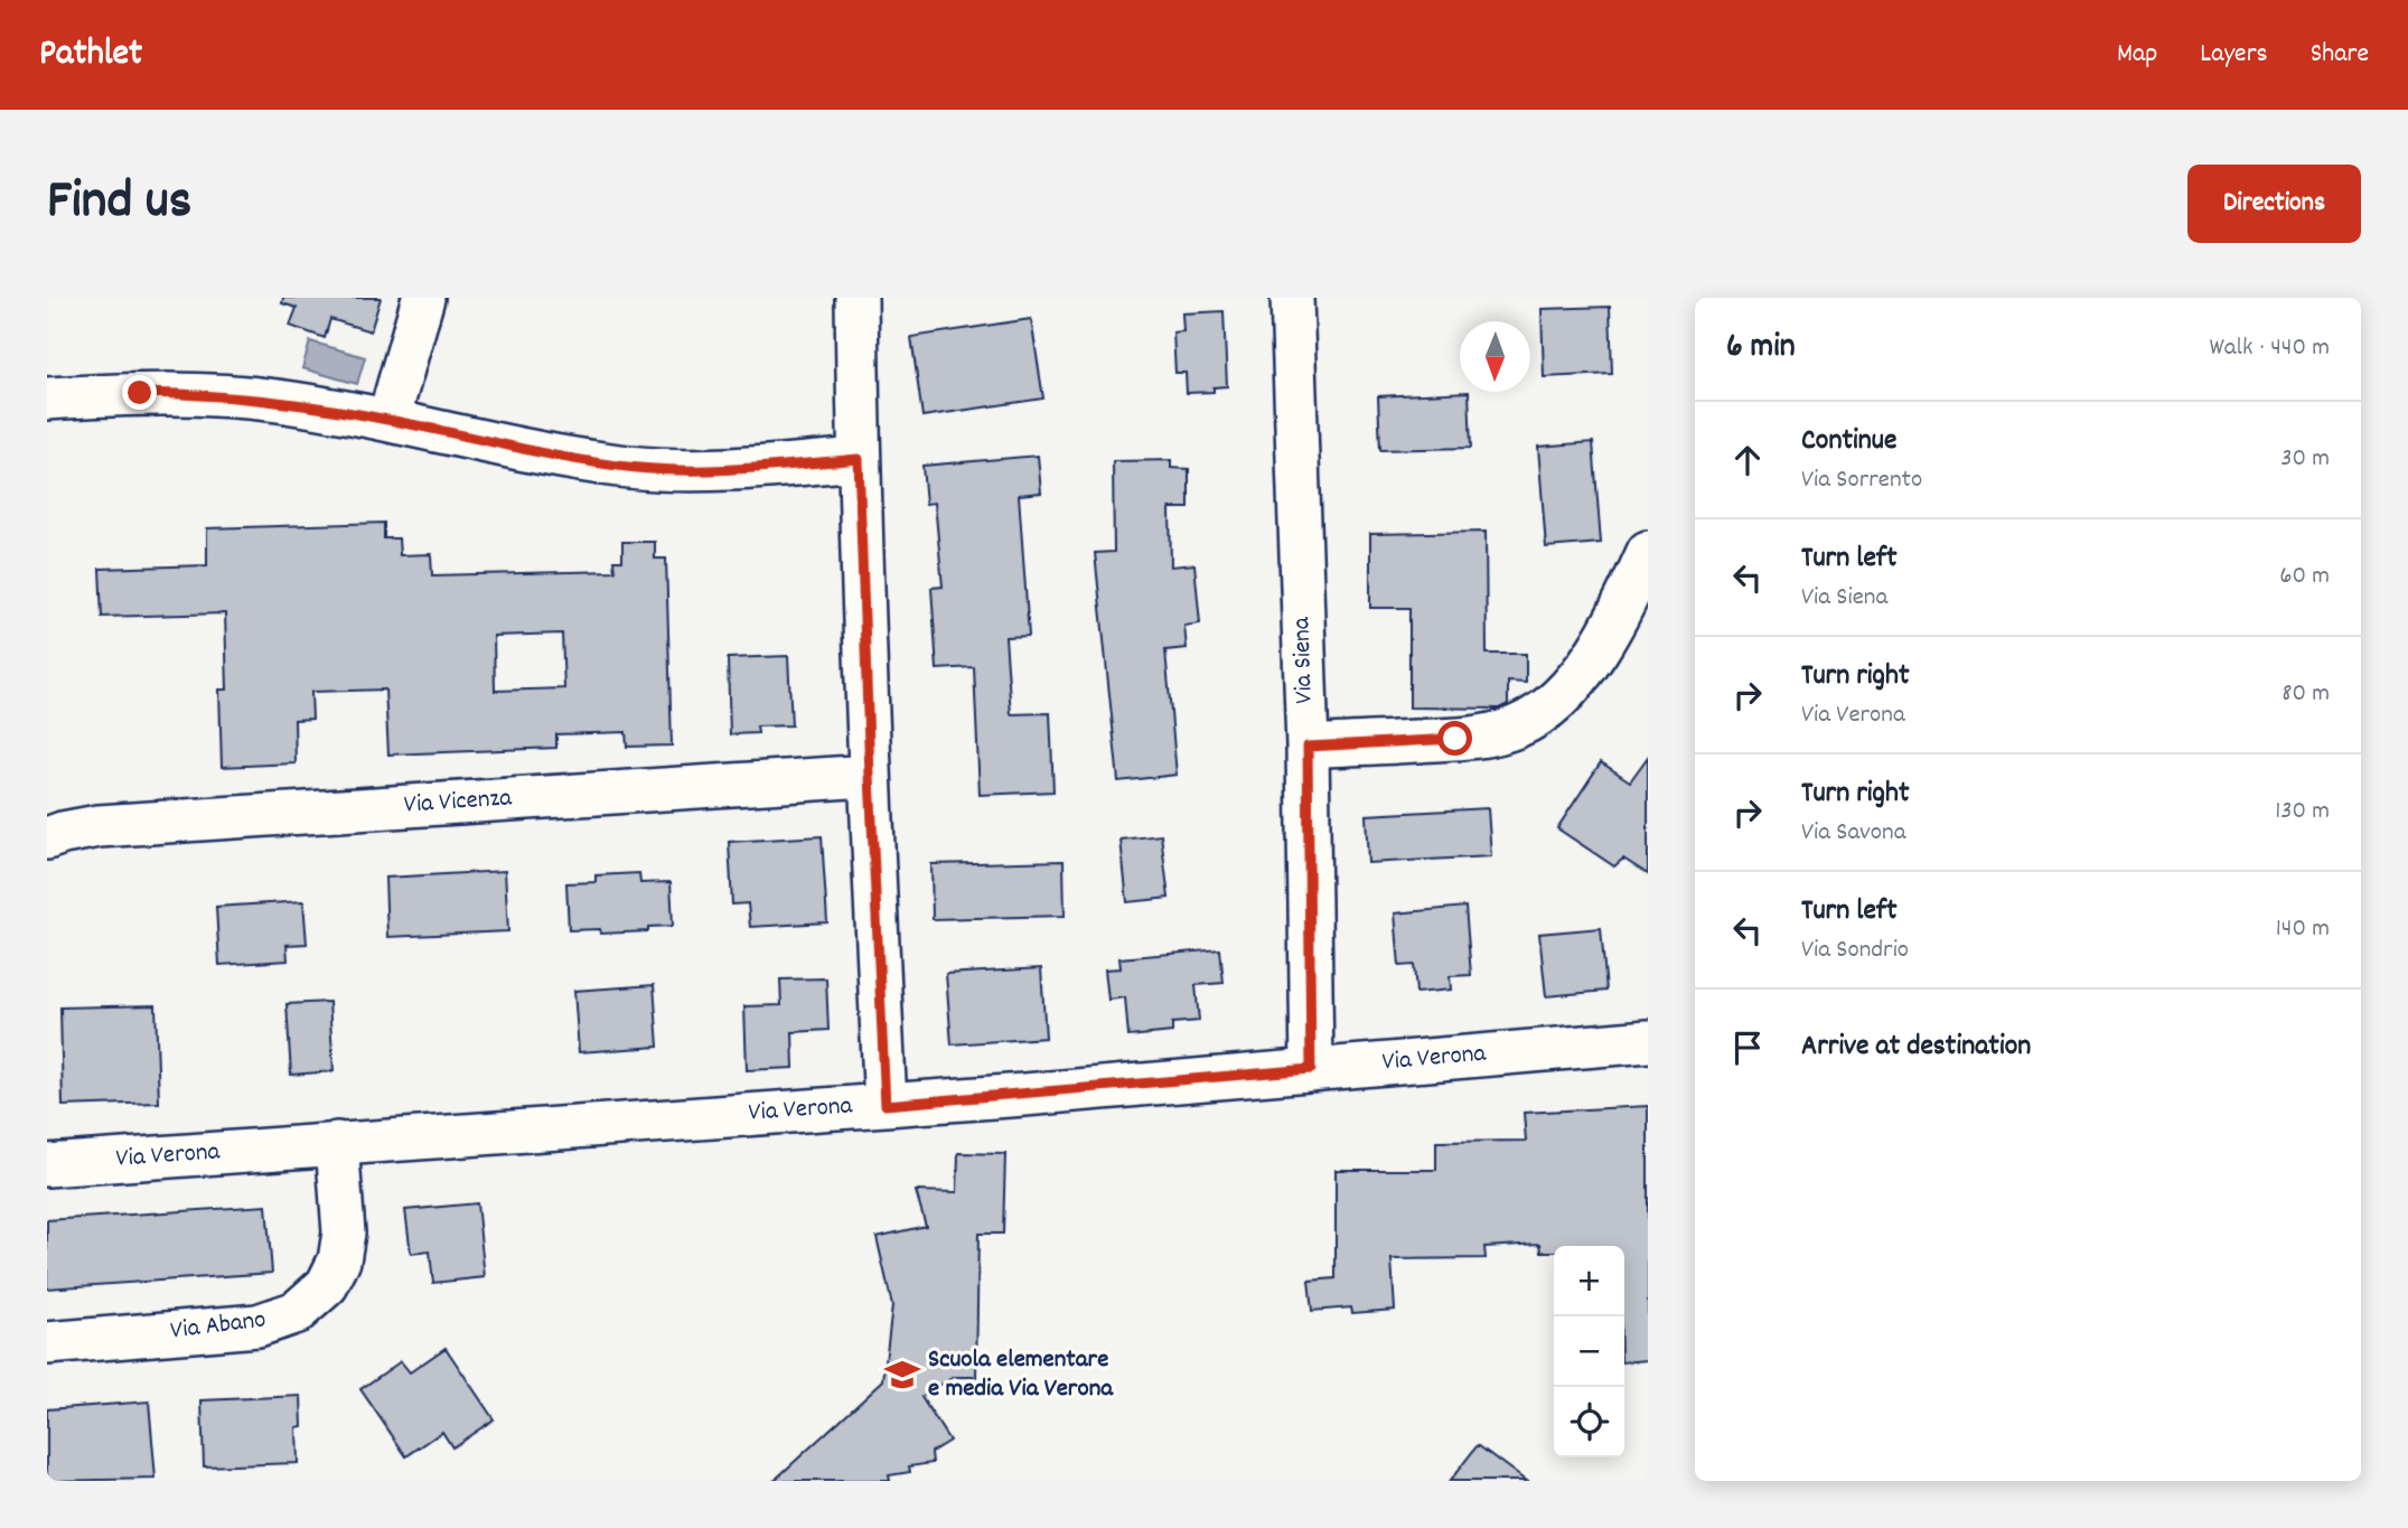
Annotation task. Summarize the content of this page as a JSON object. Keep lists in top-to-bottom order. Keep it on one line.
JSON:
{"streets":{"street":["Via Siena","Via Vicenza","Via Verona","Via Abano"]},"crossings":[["Via Siena","Via Verona"],["Via Verona","Via Abano"]],"places":{"school or university":["Scuola elementare e media Via Verona"]},"north":"bottom","page":{"header":"Pathlet","nav":["Map","Layers","Share"],"title":"Find us","buttons":"Directions","heading":["6 min","Walk · 440 m"],"list":[["Continue","Via Sorrento","30 m"],["Turn left","Via Siena","60 m"],["Turn right","Via Verona","80 m"],["Turn right","Via Savona","130 m"],["Turn left","Via Sondrio","140 m"],"Arrive at destination"],"map_buttons":["+","−"]}}
